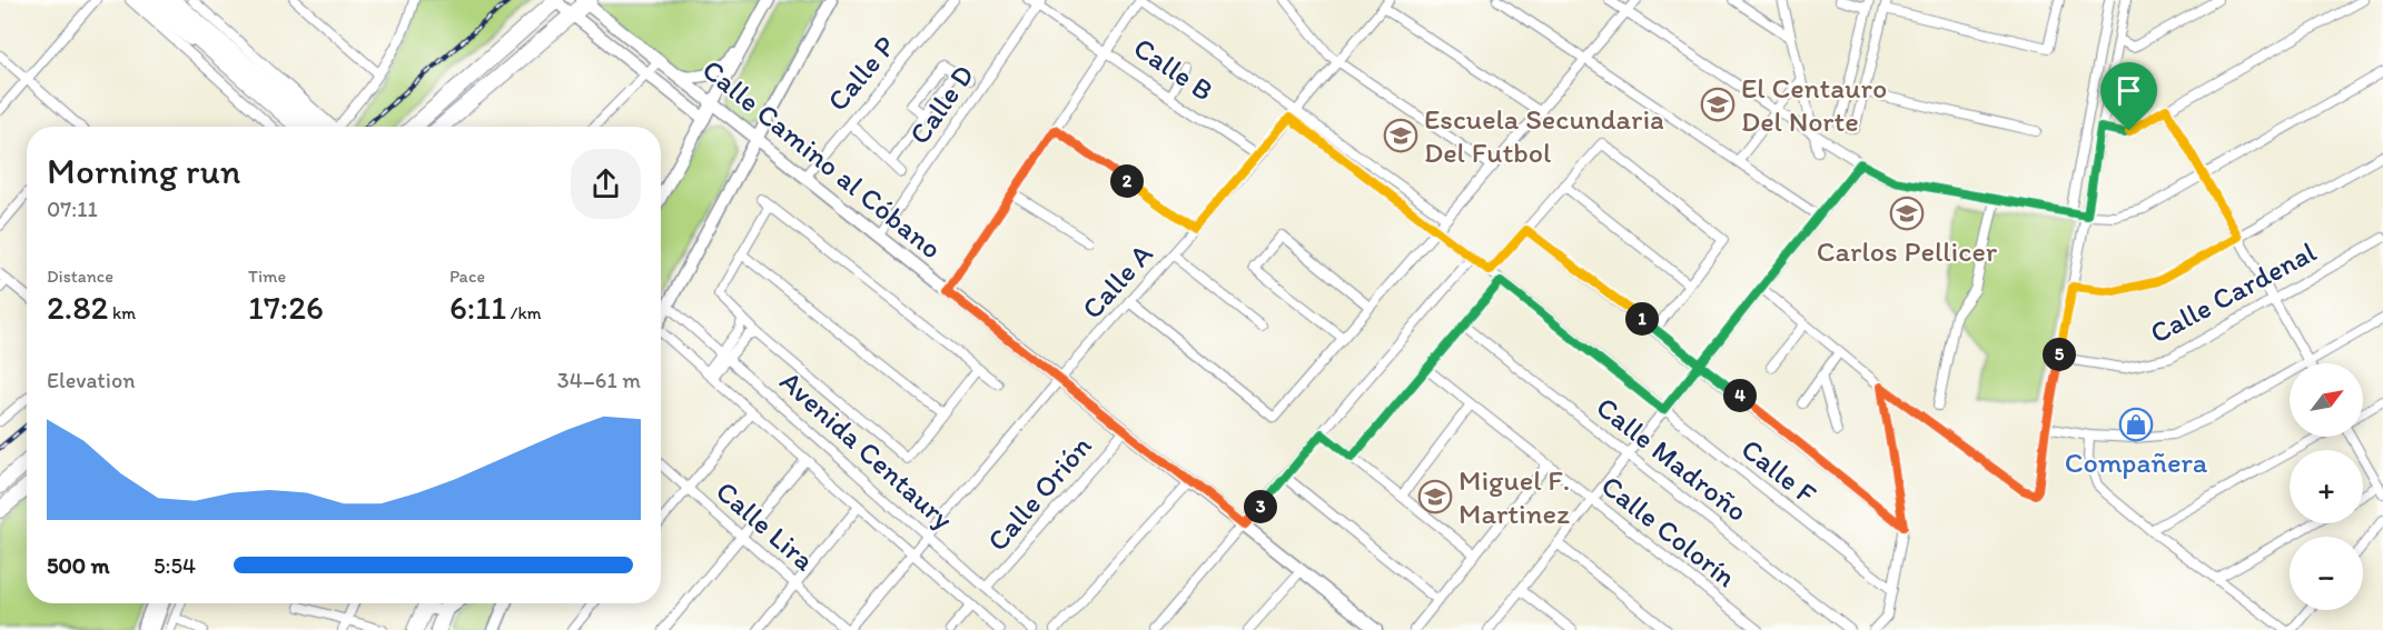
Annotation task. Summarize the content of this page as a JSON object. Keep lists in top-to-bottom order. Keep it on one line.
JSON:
{"streets":{"street":["Calle B","Calle P","Calle D","Calle Camino al Cóbano","Calle A","Calle Cardenal","Avenida Centaury","Calle Madroño","Calle F","Calle Orión","Calle Lira","Calle Colorín"]},"crossings":[["Calle B","Calle D"],["Calle B","Calle A"],["Calle P","Calle Camino al Cóbano"],["Calle D","Calle Camino al Cóbano"],["Calle Camino al Cóbano","Calle A"],["Calle Camino al Cóbano","Calle Orión"],["Calle A","Avenida Centaury"],["Calle A","Calle F"],["Calle A","Calle Lira"],["Avenida Centaury","Calle Orión"]],"places":{"school or university":["El Centauro Del Norte","Escuela Secundaria Del Futbol","Carlos Pellicer","Miguel F. Martinez"],"shop":["Compañera"]},"north":"top right","page":{"heading":["Morning run","07:11"],"pins":["2","1","5","4","3"],"stats":[["Distance","2.82 km"],["Time","17:26"],["Pace","6:11 /km"]],"chart":["Elevation","34–61 m"],"map_buttons":["+","−"],"list":[{"name":"500 m","note":"5:54"}]}}
